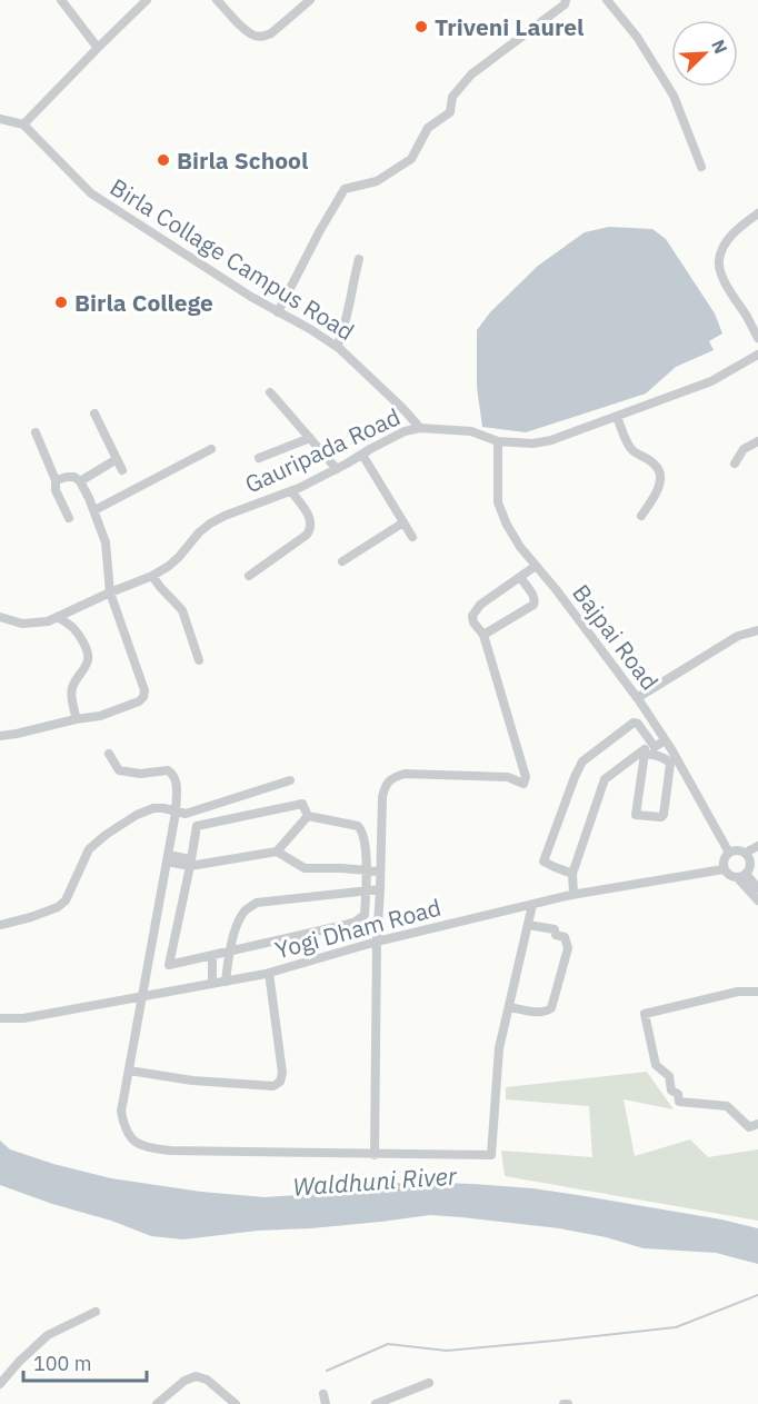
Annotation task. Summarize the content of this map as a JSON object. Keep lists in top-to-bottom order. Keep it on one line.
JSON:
{"streets":{"street":["Birla Collage Campus Road","Gauripada Road","Bajpai Road","Yogi Dham Road"]},"crossings":[["Birla Collage Campus Road","Gauripada Road"],["Gauripada Road","Bajpai Road"],["Bajpai Road","Yogi Dham Road"]],"water":["Waldhuni River"],"places":["Triveni Laurel","Birla School","Birla College"],"scale_bar":"100 m","north":"top right"}
